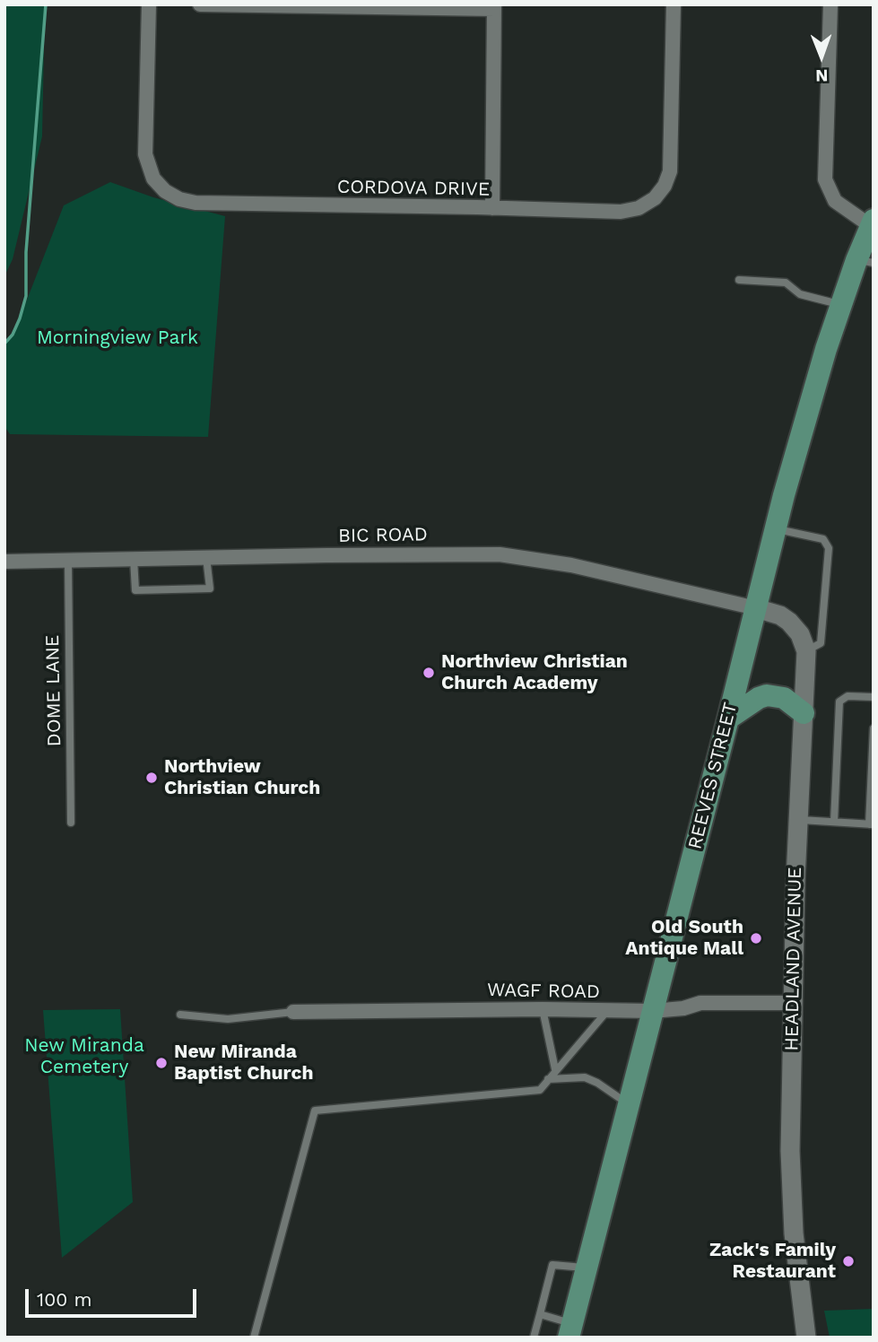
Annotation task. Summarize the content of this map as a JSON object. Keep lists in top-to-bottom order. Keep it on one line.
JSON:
{"streets":{"main road":["REEVES STREET","HEADLAND AVENUE"],"street":["CORDOVA DRIVE","BIC ROAD","WAGF ROAD"],"lane":["DOME LANE"]},"crossings":[["BIC ROAD","DOME LANE"],["BIC ROAD","REEVES STREET"],["REEVES STREET","WAGF ROAD"],["HEADLAND AVENUE","WAGF ROAD"]],"parks":["Morningview Park","New Miranda Cemetery"],"places":["Northview Christian Church Academy","Northview Christian Church","Old South Antique Mall","New Miranda Baptist Church","Zack's Family Restaurant"],"scale_bar":"100 m","north":"bottom"}
